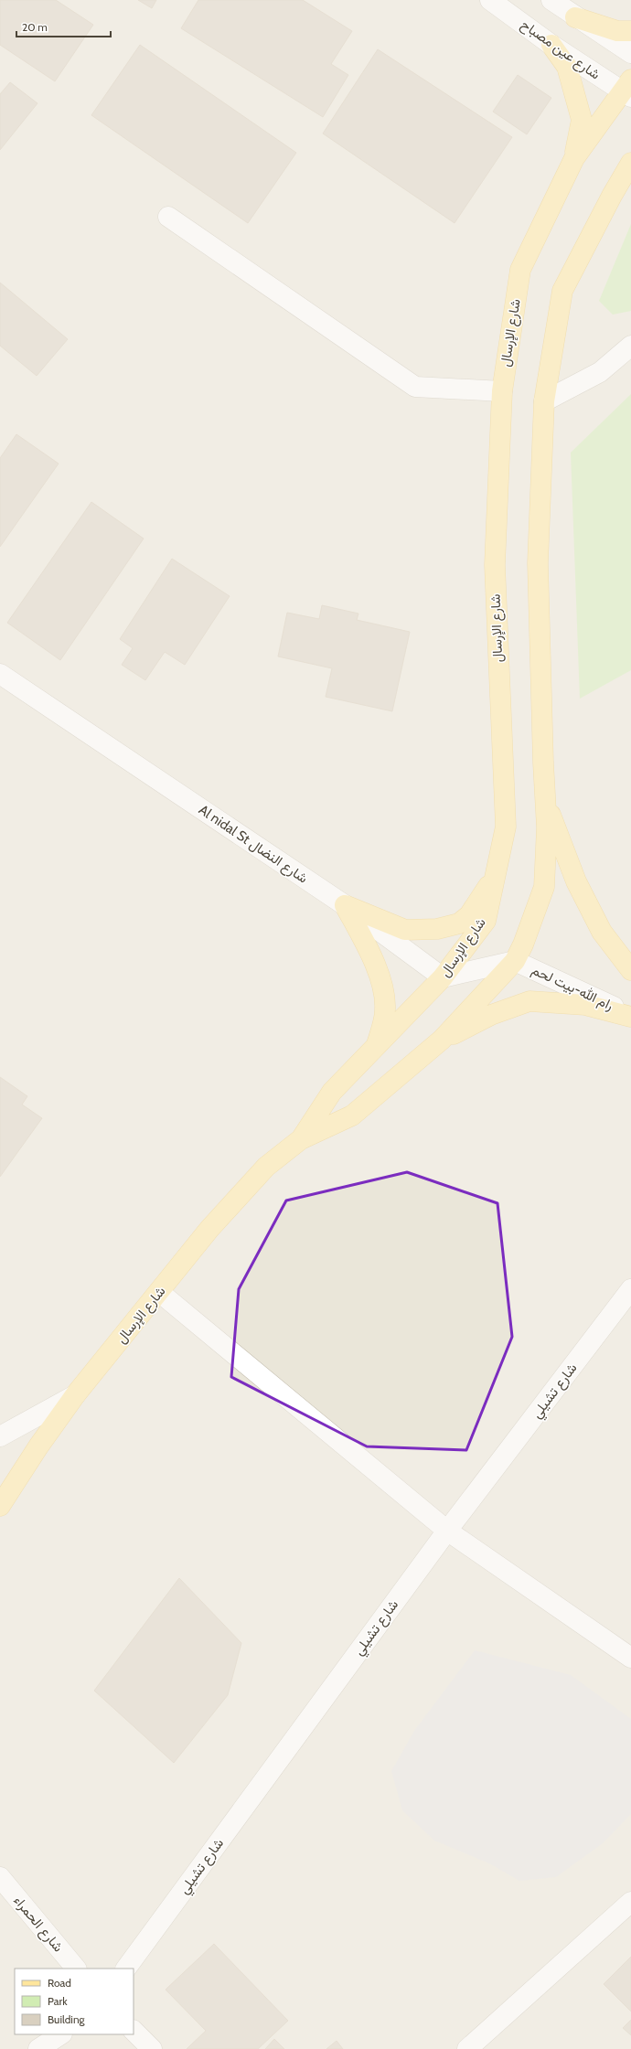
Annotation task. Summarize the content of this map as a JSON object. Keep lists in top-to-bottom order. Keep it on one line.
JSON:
{"streets":{"main road":["شارع الإرسال"],"street":["شارع عين مصباح","Al nidal St شارع النضال","رام الله-بيت لحم","شارع تشيلي","شارع الحمراء"]},"crossings":[["شارع عين مصباح","شارع الإرسال"],["شارع الإرسال","Al nidal St شارع النضال"],["شارع الإرسال","رام الله-بيت لحم"]],"legend":["Road","Park","Building"],"scale_bar":"20 m"}
